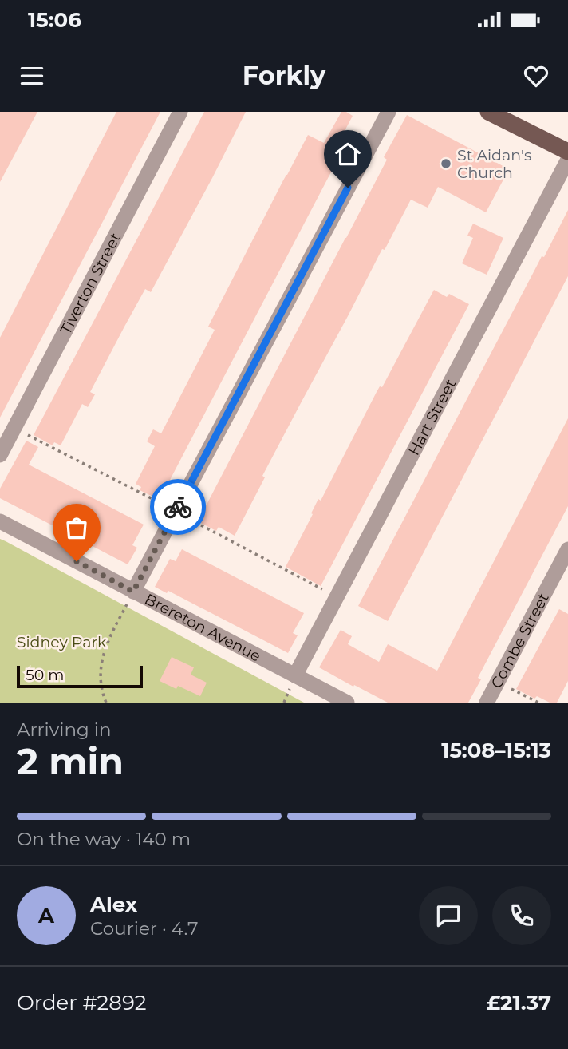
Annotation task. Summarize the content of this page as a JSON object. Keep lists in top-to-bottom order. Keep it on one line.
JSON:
{"streets":{"street":["Tiverton Street","Hart Street","Brereton Avenue","Combe Street"]},"crossings":[["Hart Street","Brereton Avenue"]],"parks":["Sidney Park"],"places":["St Aidan's Church"],"scale_bar":"50 m","page":{"status":"15:06","header":"Forkly","scale":"50 m","heading":["2 min","Arriving in","15:08–15:13"],"panel":["Alex","Courier · 4.7","Order #2892","£21.37"],"bar":"On the way · 140 m","round":"A"}}
